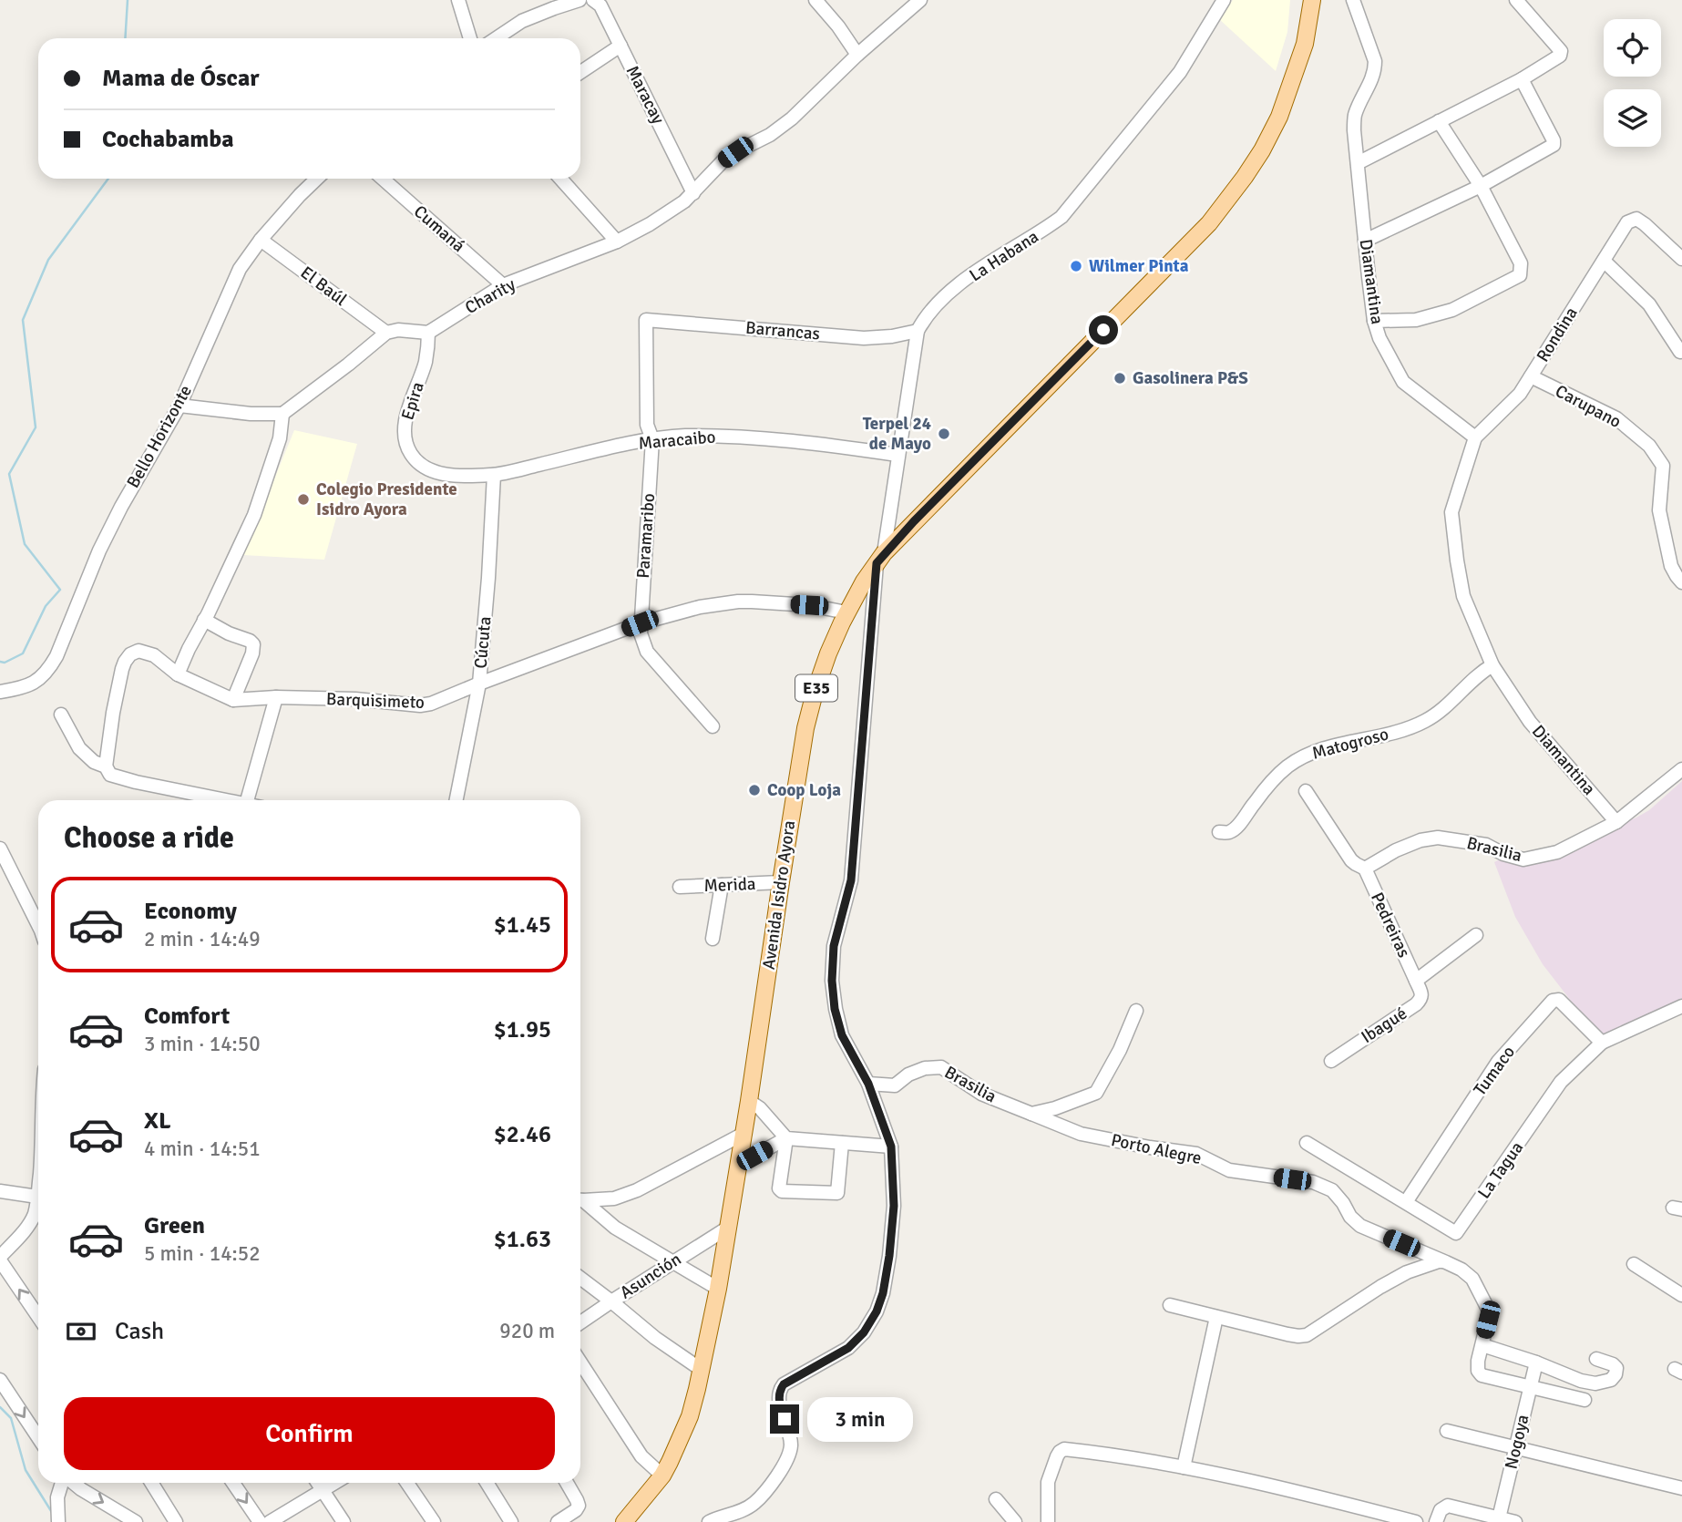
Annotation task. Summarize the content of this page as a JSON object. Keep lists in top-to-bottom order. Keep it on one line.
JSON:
{"streets":{"main road":["E35","Avenida Isidro Ayora"],"street":["Maracay","Cumaná","La Habana","Diamantina","El Baúl","Charity","Barrancas","Rondina","Epira","Carupano","Bello Horizonte","Maracaibo","Paramaribo","Cúcuta","Barquisimeto","Matogroso","Brasilia","Merida","Pedreiras","Ibagué","Tumaco","Porto Alegre","La Tagua","Asunción","Nogoya"]},"crossings":[["Maracay","Charity"],["Cumaná","Charity"],["La Habana","Barrancas"],["La Habana","Maracaibo"],["La Habana","Brasilia"],["La Habana","Avenida Isidro Ayora"],["Diamantina","Rondina"],["Diamantina","Matogroso"],["Diamantina","Brasilia"],["El Baúl","Bello Horizonte"],["Charity","Epira"],["Barrancas","Paramaribo"],["Rondina","Carupano"],["Epira","Maracaibo"],["Maracaibo","Paramaribo"],["Maracaibo","Cúcuta"],["Paramaribo","Barquisimeto"],["Cúcuta","Barquisimeto"],["Barquisimeto","Avenida Isidro Ayora"],["Brasilia","Pedreiras"],["Brasilia","Porto Alegre"],["Merida","Avenida Isidro Ayora"],["Avenida Isidro Ayora","Asunción"],["Pedreiras","Ibagué"],["Tumaco","La Tagua"],["Porto Alegre","Nogoya"]],"places":["Wilmer Pinta","Gasolinera P&S","Terpel 24 de Mayo","Colegio Presidente Isidro Ayora","Coop Loja"],"page":{"banner":["Mama de Óscar","Cochabamba"],"heading":"Choose a ride","list":[{"name":"Economy","note":"2 min · 14:49","value":"$1.45"},{"name":"Comfort","note":"3 min · 14:50","value":"$1.95"},{"name":"XL","note":"4 min · 14:51","value":"$2.46"},{"name":"Green","note":"5 min · 14:52","value":"$1.63"}],"pay":["Cash","920 m"],"buttons":"Confirm","bubble":"3 min"}}
